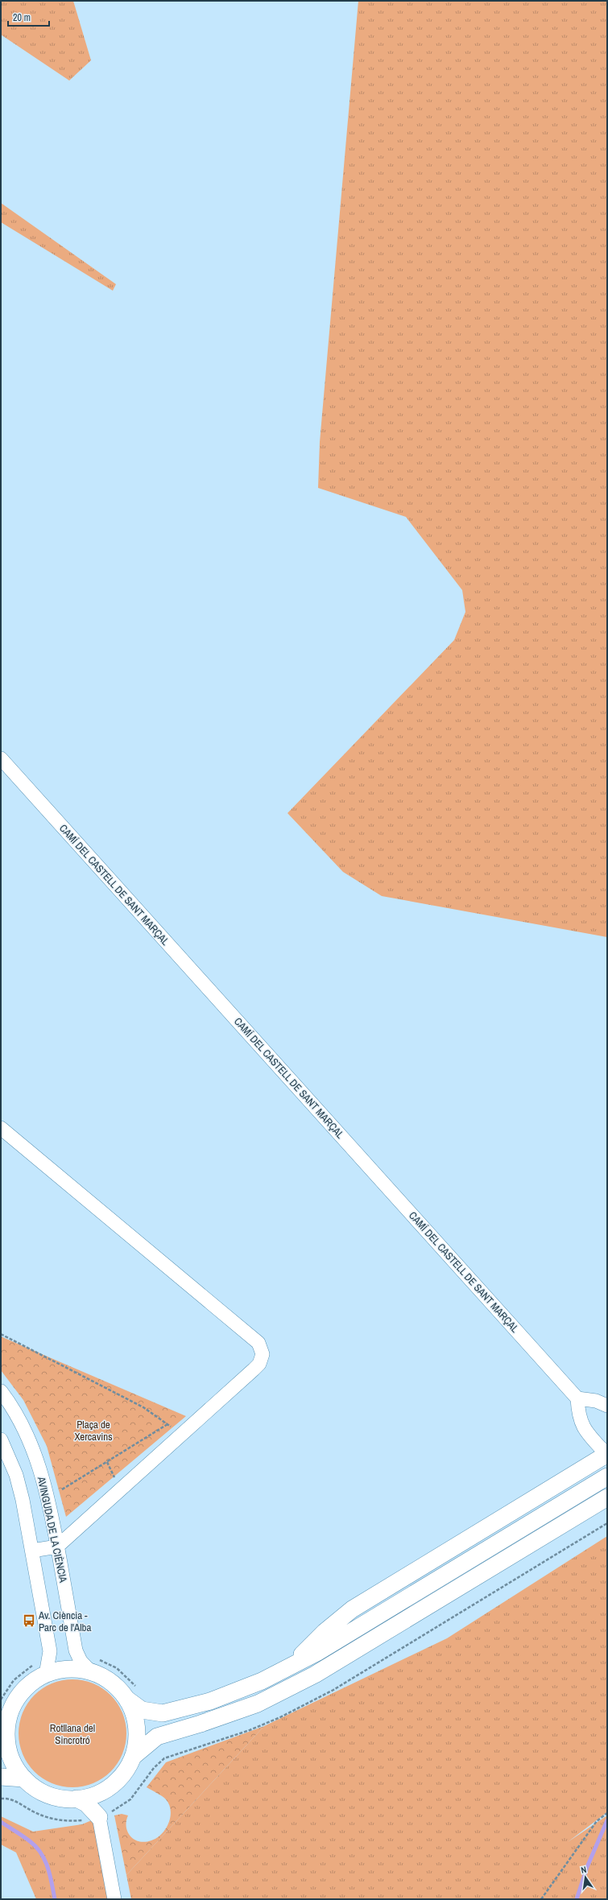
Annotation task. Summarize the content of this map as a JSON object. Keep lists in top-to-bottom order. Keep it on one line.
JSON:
{"streets":{"street":["CAMÍ DEL CASTELL DE SANT MARÇAL","AVINGUDA DE LA CIÈNCIA"]},"parks":["Plaça de Xercavins","Rotllana del Sincrotró"],"places":{"bus stop":["Av. Ciència - Parc de l'Alba"]},"scale_bar":"20 m","north":"top"}
